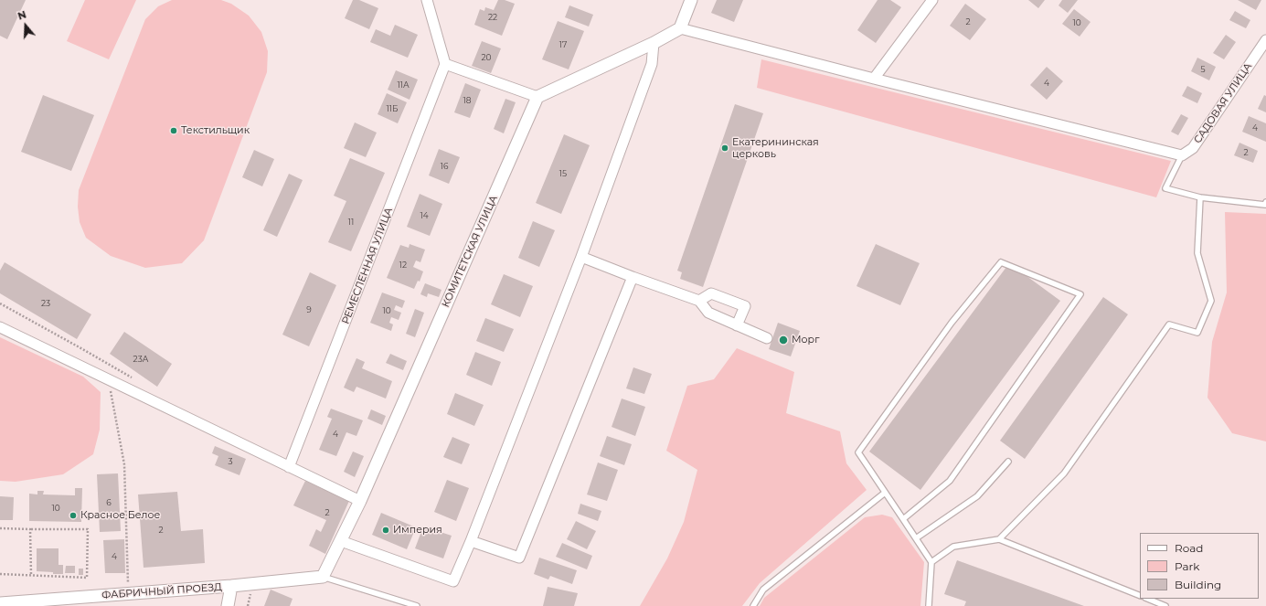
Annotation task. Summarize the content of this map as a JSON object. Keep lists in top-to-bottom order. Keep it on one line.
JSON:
{"streets":{"street":["САДОВАЯ УЛИЦА","КОМИТЕТСКАЯ УЛИЦА","РЕМЕСЛЕННАЯ УЛИЦА","ФАБРИЧНЫЙ ПРОЕЗД"]},"crossings":[["КОМИТЕТСКАЯ УЛИЦА","ФАБРИЧНЫЙ ПРОЕЗД"]],"places":["Текстильщик","Екатерининская церковь","Морг","Красное Белое","Империя"],"house_numbers":["22","2","10","17","20","5","4","11А","18","11Б","4","2","16","15","14","11","12","23","9","10","23А","4","3","6","10","2","2","4"],"legend":["Road","Park","Building"],"north":"top"}
